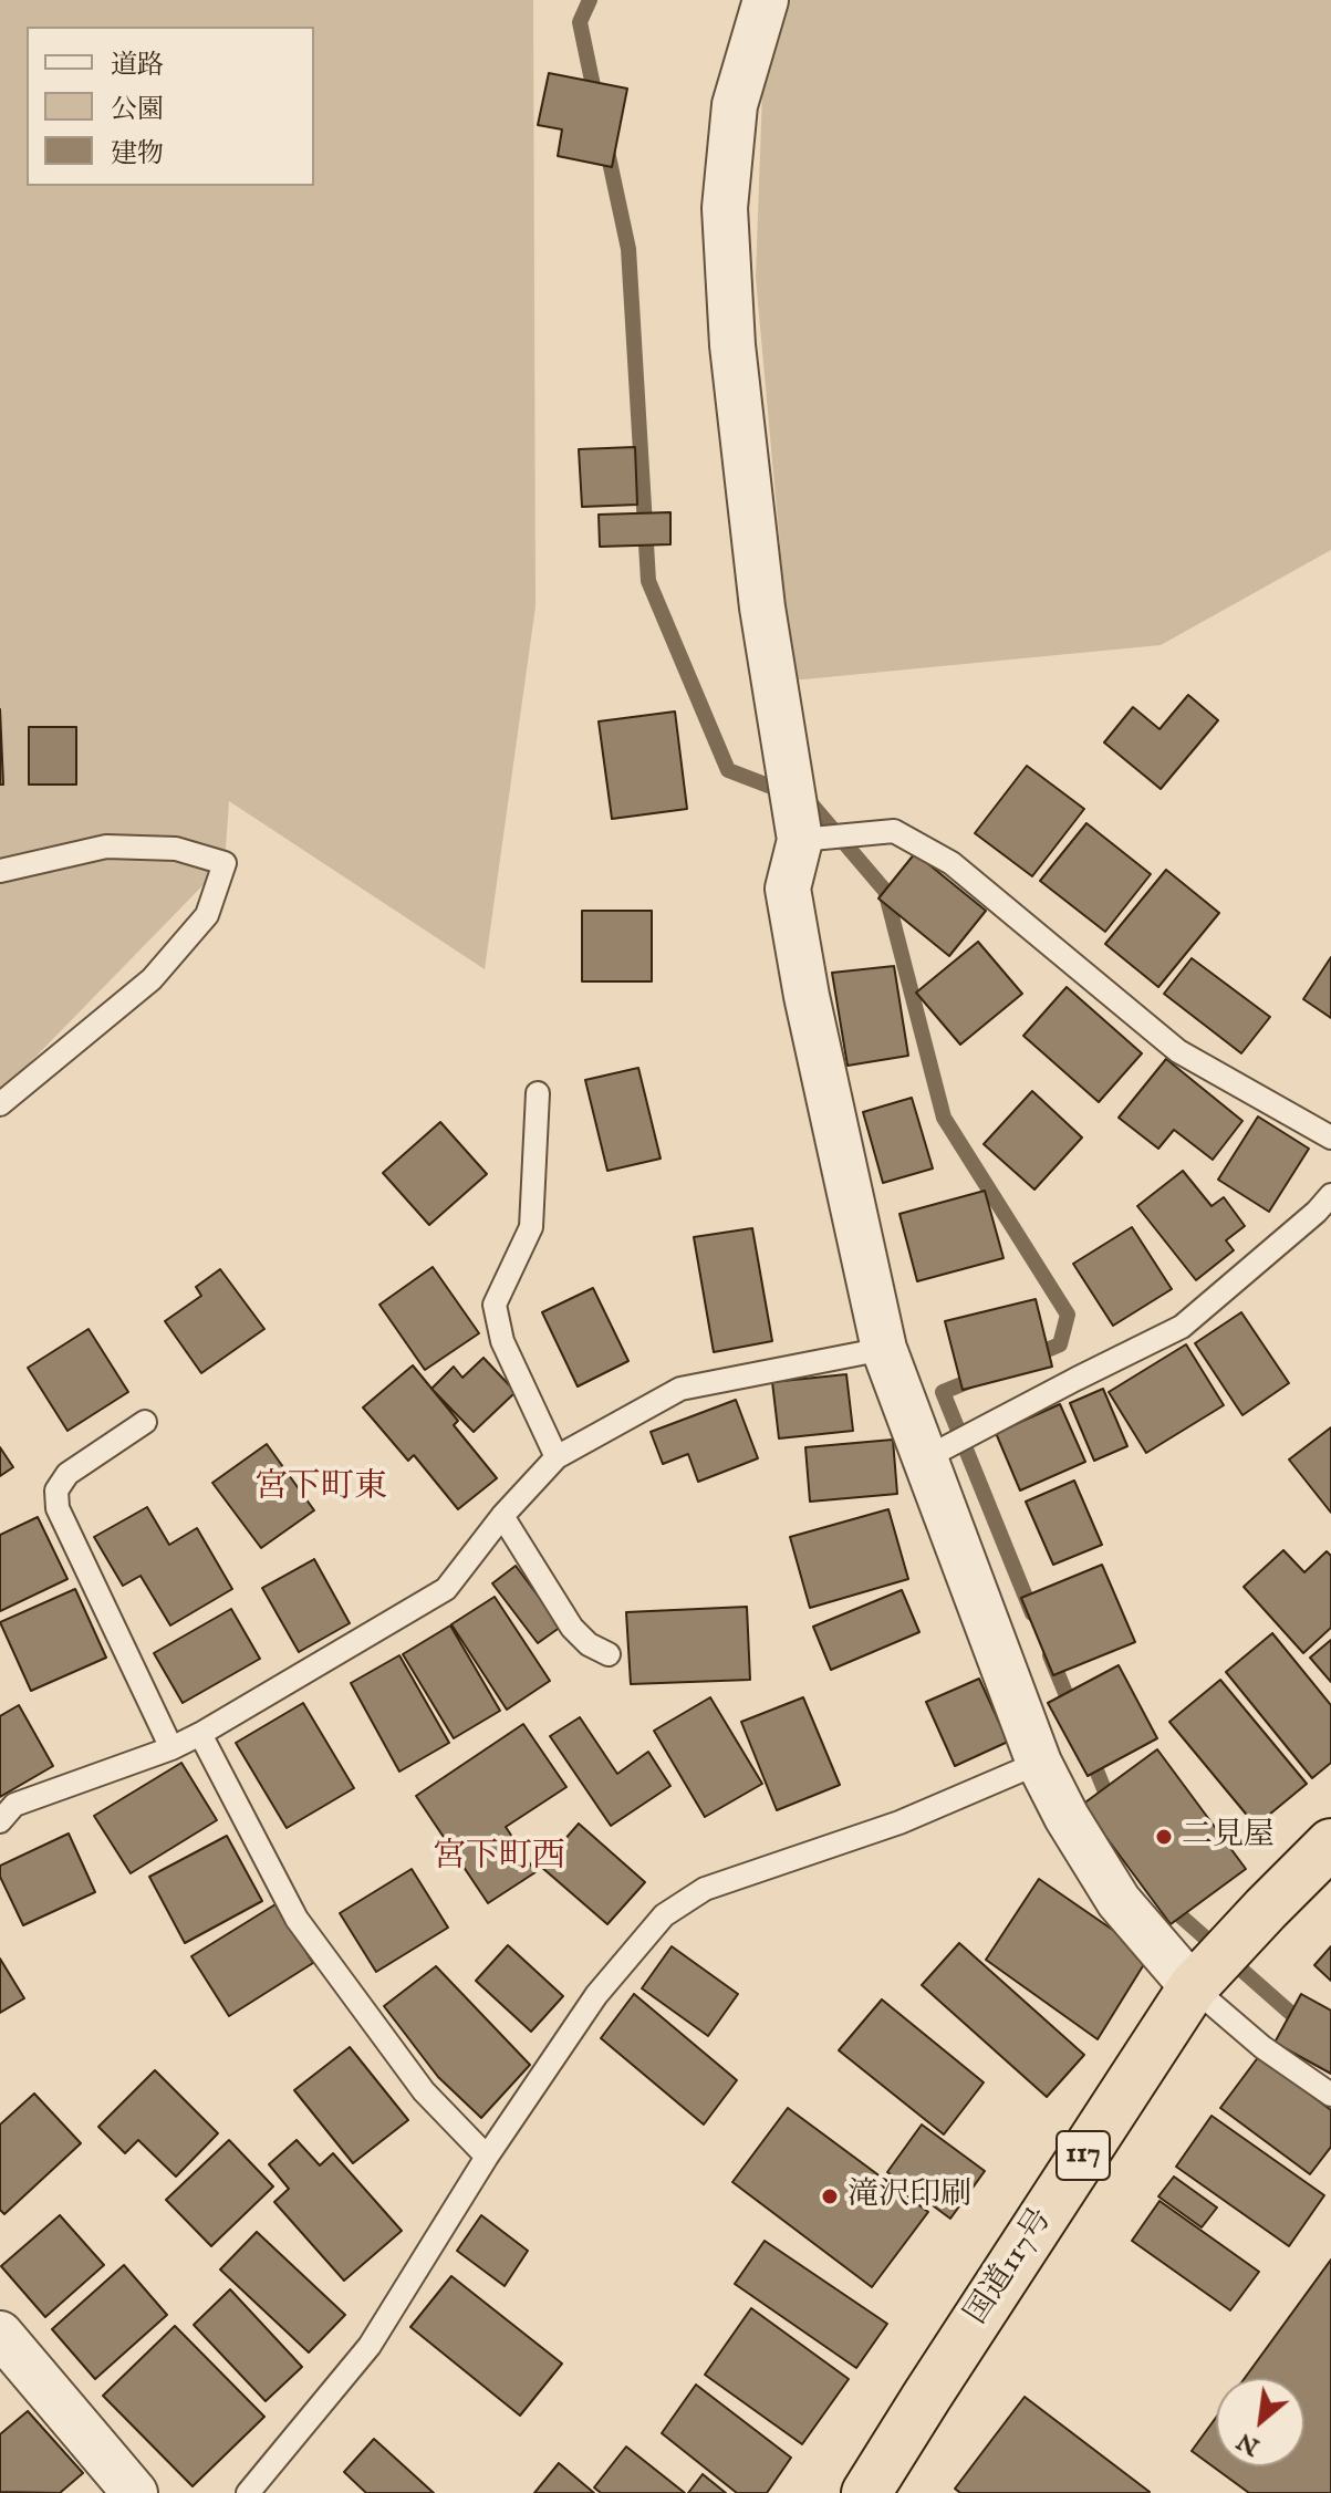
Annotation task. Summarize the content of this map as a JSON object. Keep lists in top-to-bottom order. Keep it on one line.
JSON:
{"streets":{"highway":["117","国道117号"]},"districts":["宮下町東","宮下町西"],"places":["二見屋","滝沢印刷"],"legend":["道路","公園","建物"],"north":"bottom left"}
